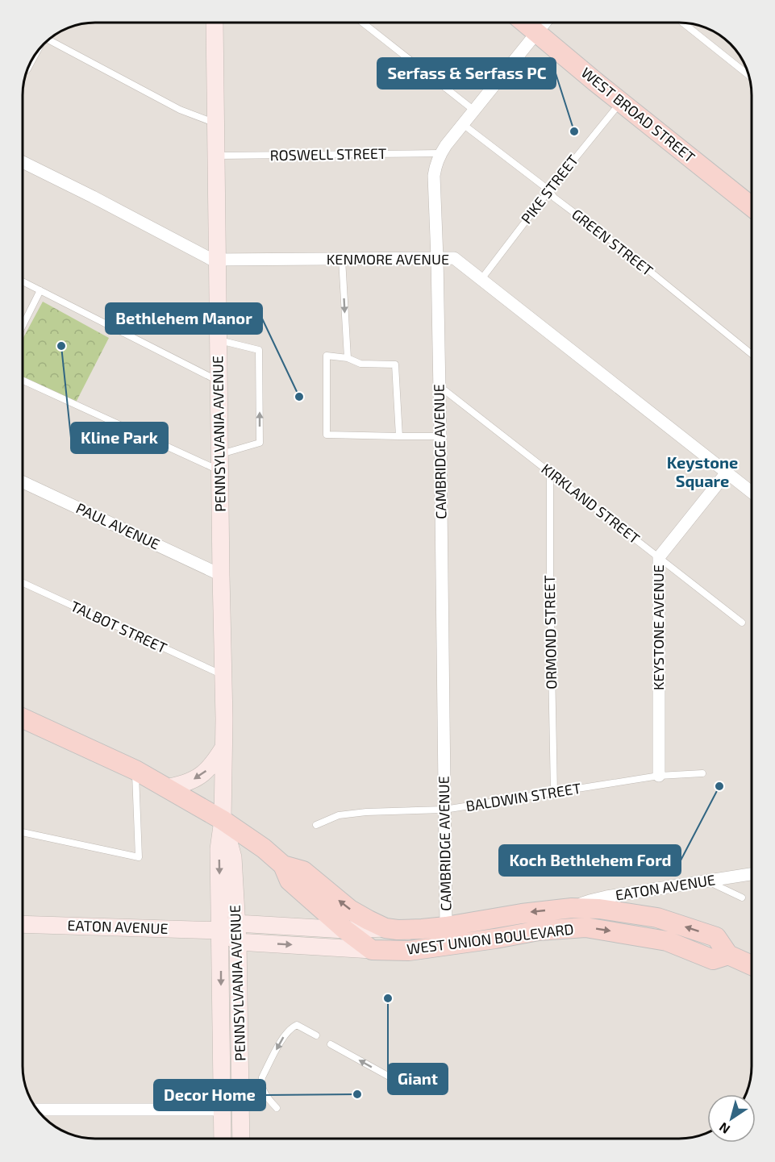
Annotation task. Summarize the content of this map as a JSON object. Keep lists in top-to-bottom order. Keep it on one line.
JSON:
{"streets":{"main road":["WEST BROAD STREET","WEST UNION BOULEVARD"],"street":["KENMORE AVENUE","PENNSYLVANIA AVENUE","CAMBRIDGE AVENUE","PAUL AVENUE","KEYSTONE AVENUE","EATON AVENUE"],"lane":["ROSWELL STREET","PIKE STREET","GREEN STREET","KIRKLAND STREET","TALBOT STREET","ORMOND STREET","BALDWIN STREET"]},"crossings":[["WEST BROAD STREET","PIKE STREET"],["WEST BROAD STREET","CAMBRIDGE AVENUE"],["ROSWELL STREET","PENNSYLVANIA AVENUE"],["ROSWELL STREET","CAMBRIDGE AVENUE"],["PIKE STREET","GREEN STREET"],["PIKE STREET","KENMORE AVENUE"],["GREEN STREET","CAMBRIDGE AVENUE"],["KENMORE AVENUE","PENNSYLVANIA AVENUE"],["KENMORE AVENUE","CAMBRIDGE AVENUE"],["KENMORE AVENUE","KEYSTONE AVENUE"],["PENNSYLVANIA AVENUE","PAUL AVENUE"],["PENNSYLVANIA AVENUE","TALBOT STREET"],["PENNSYLVANIA AVENUE","EATON AVENUE"],["PENNSYLVANIA AVENUE","WEST UNION BOULEVARD"],["CAMBRIDGE AVENUE","KIRKLAND STREET"],["CAMBRIDGE AVENUE","BALDWIN STREET"],["CAMBRIDGE AVENUE","WEST UNION BOULEVARD"],["KIRKLAND STREET","KEYSTONE AVENUE"],["KIRKLAND STREET","ORMOND STREET"],["KEYSTONE AVENUE","BALDWIN STREET"],["ORMOND STREET","BALDWIN STREET"],["EATON AVENUE","WEST UNION BOULEVARD"]],"districts":["Keystone Square"],"places":["Serfass & Serfass PC","Kline Park","Bethlehem Manor","Koch Bethlehem Ford","Giant","Decor Home"],"north":"bottom left"}
